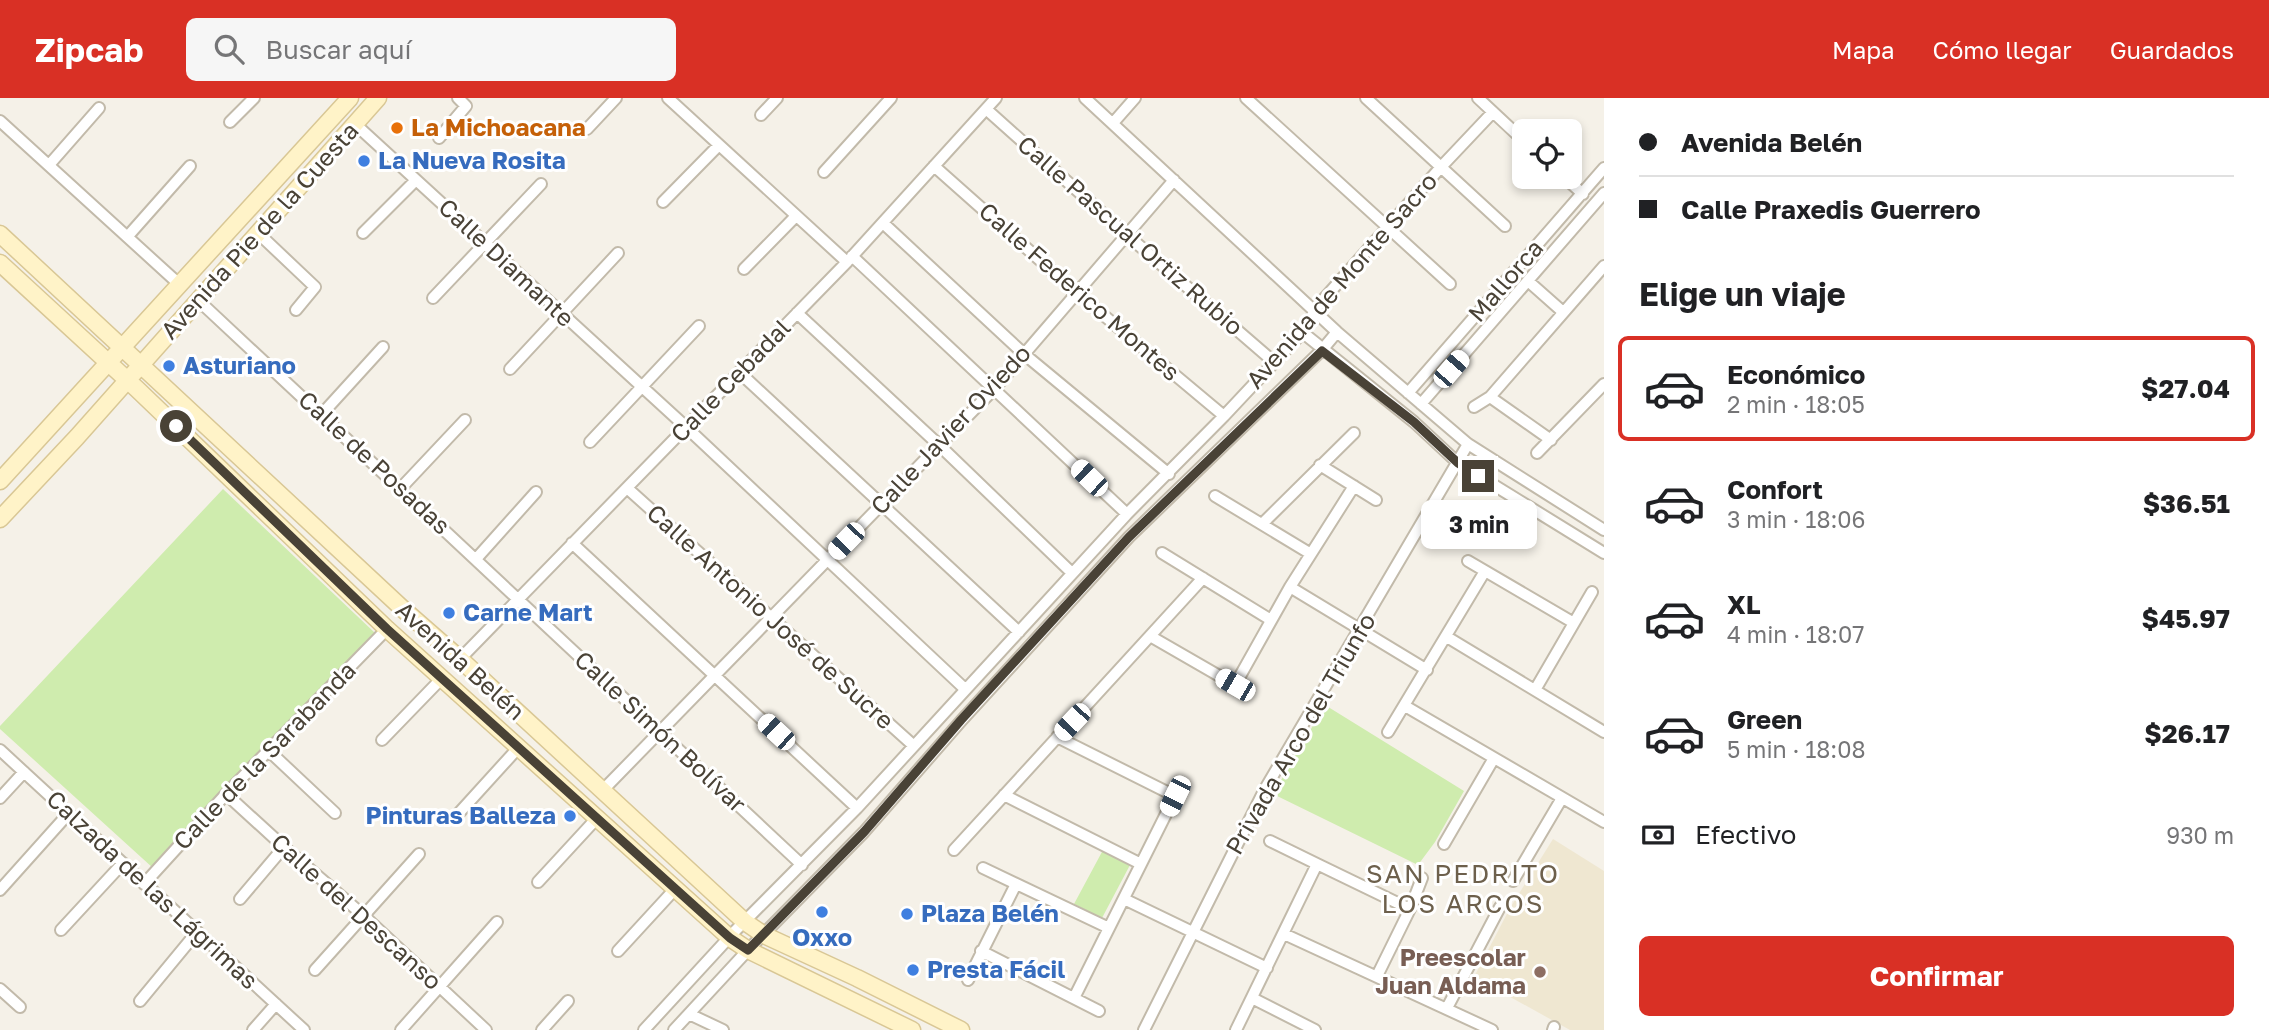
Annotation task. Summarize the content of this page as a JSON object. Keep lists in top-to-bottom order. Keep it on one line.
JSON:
{"streets":{"main road":["Avenida Pie de la Cuesta","Calle Diamante","Avenida Belén"],"street":["Calle Pascual Ortiz Rubio","Avenida de Monte Sacro","Mallorca","Calle Federico Montes","Calle Cebadal","Calle Javier Oviedo","Calle de Posadas","Calle Antonio José de Sucre","Calle Simón Bolívar","Privada Arco del Triunfo","Calle de la Sarabanda","Calzada de las Lágrimas","Calle del Descanso"]},"crossings":[["Avenida Pie de la Cuesta","Calle Diamante"],["Avenida Pie de la Cuesta","Calle de Posadas"],["Avenida Pie de la Cuesta","Avenida Belén"],["Calle Pascual Ortiz Rubio","Avenida de Monte Sacro"],["Calle Pascual Ortiz Rubio","Calle Cebadal"],["Calle Pascual Ortiz Rubio","Calle Javier Oviedo"],["Calle Diamante","Avenida de Monte Sacro"],["Calle Diamante","Calle Cebadal"],["Calle Diamante","Calle Javier Oviedo"],["Avenida de Monte Sacro","Calle Federico Montes"],["Avenida de Monte Sacro","Calle Antonio José de Sucre"],["Avenida de Monte Sacro","Avenida Belén"],["Avenida de Monte Sacro","Calle Simón Bolívar"],["Calle Federico Montes","Calle Cebadal"],["Calle Federico Montes","Calle Javier Oviedo"],["Calle Cebadal","Calle de Posadas"],["Calle Cebadal","Calle Antonio José de Sucre"],["Calle Cebadal","Avenida Belén"],["Calle Cebadal","Calle Simón Bolívar"],["Calle Javier Oviedo","Calle Antonio José de Sucre"],["Calle Javier Oviedo","Avenida Belén"],["Calle Javier Oviedo","Calle Simón Bolívar"],["Calle de Posadas","Calle Simón Bolívar"],["Avenida Belén","Calle de la Sarabanda"],["Calle de la Sarabanda","Calzada de las Lágrimas"],["Calle de la Sarabanda","Calle del Descanso"]],"districts":["SAN PEDRITO LOS ARCOS"],"places":["La Michoacana","La Nueva Rosita","Asturiano","Carne Mart","Pinturas Balleza","Oxxo","Plaza Belén","Presta Fácil","Preescolar Juan Aldama"],"page":{"header":"Zipcab","search":"Buscar aquí","nav":["Mapa","Cómo llegar","Guardados"],"banner":["Avenida Belén","Calle Praxedis Guerrero"],"heading":"Elige un viaje","list":[{"name":"Económico","note":"2 min · 18:05","value":"$27.04"},{"name":"Confort","note":"3 min · 18:06","value":"$36.51"},{"name":"XL","note":"4 min · 18:07","value":"$45.97"},{"name":"Green","note":"5 min · 18:08","value":"$26.17"}],"bubble":"3 min","pay":["Efectivo","930 m"],"buttons":"Confirmar"}}
